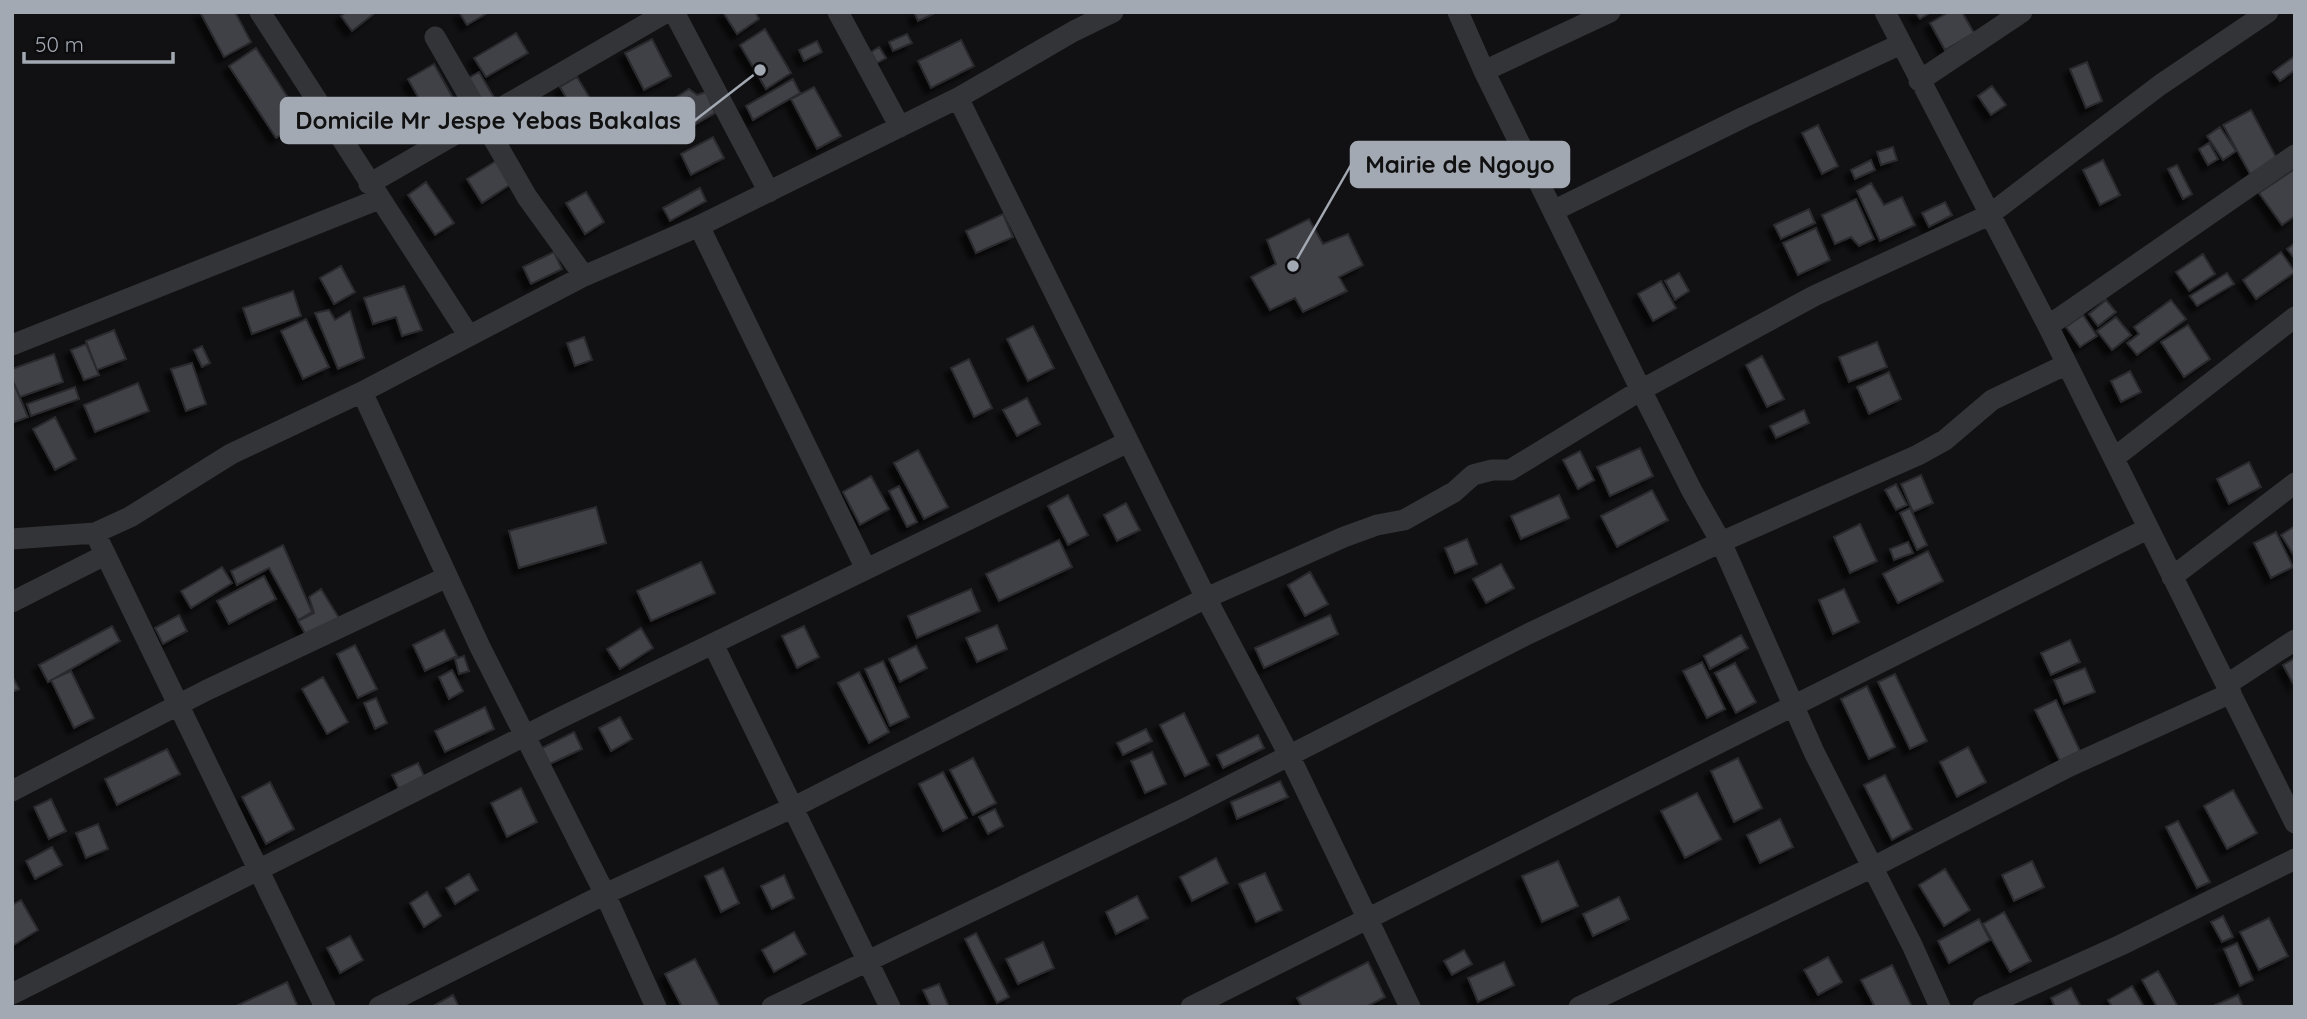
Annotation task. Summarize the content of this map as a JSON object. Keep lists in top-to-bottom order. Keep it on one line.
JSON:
{"places":["Domicile Mr Jespe Yebas Bakalas","Mairie de Ngoyo"],"scale_bar":"50 m"}
